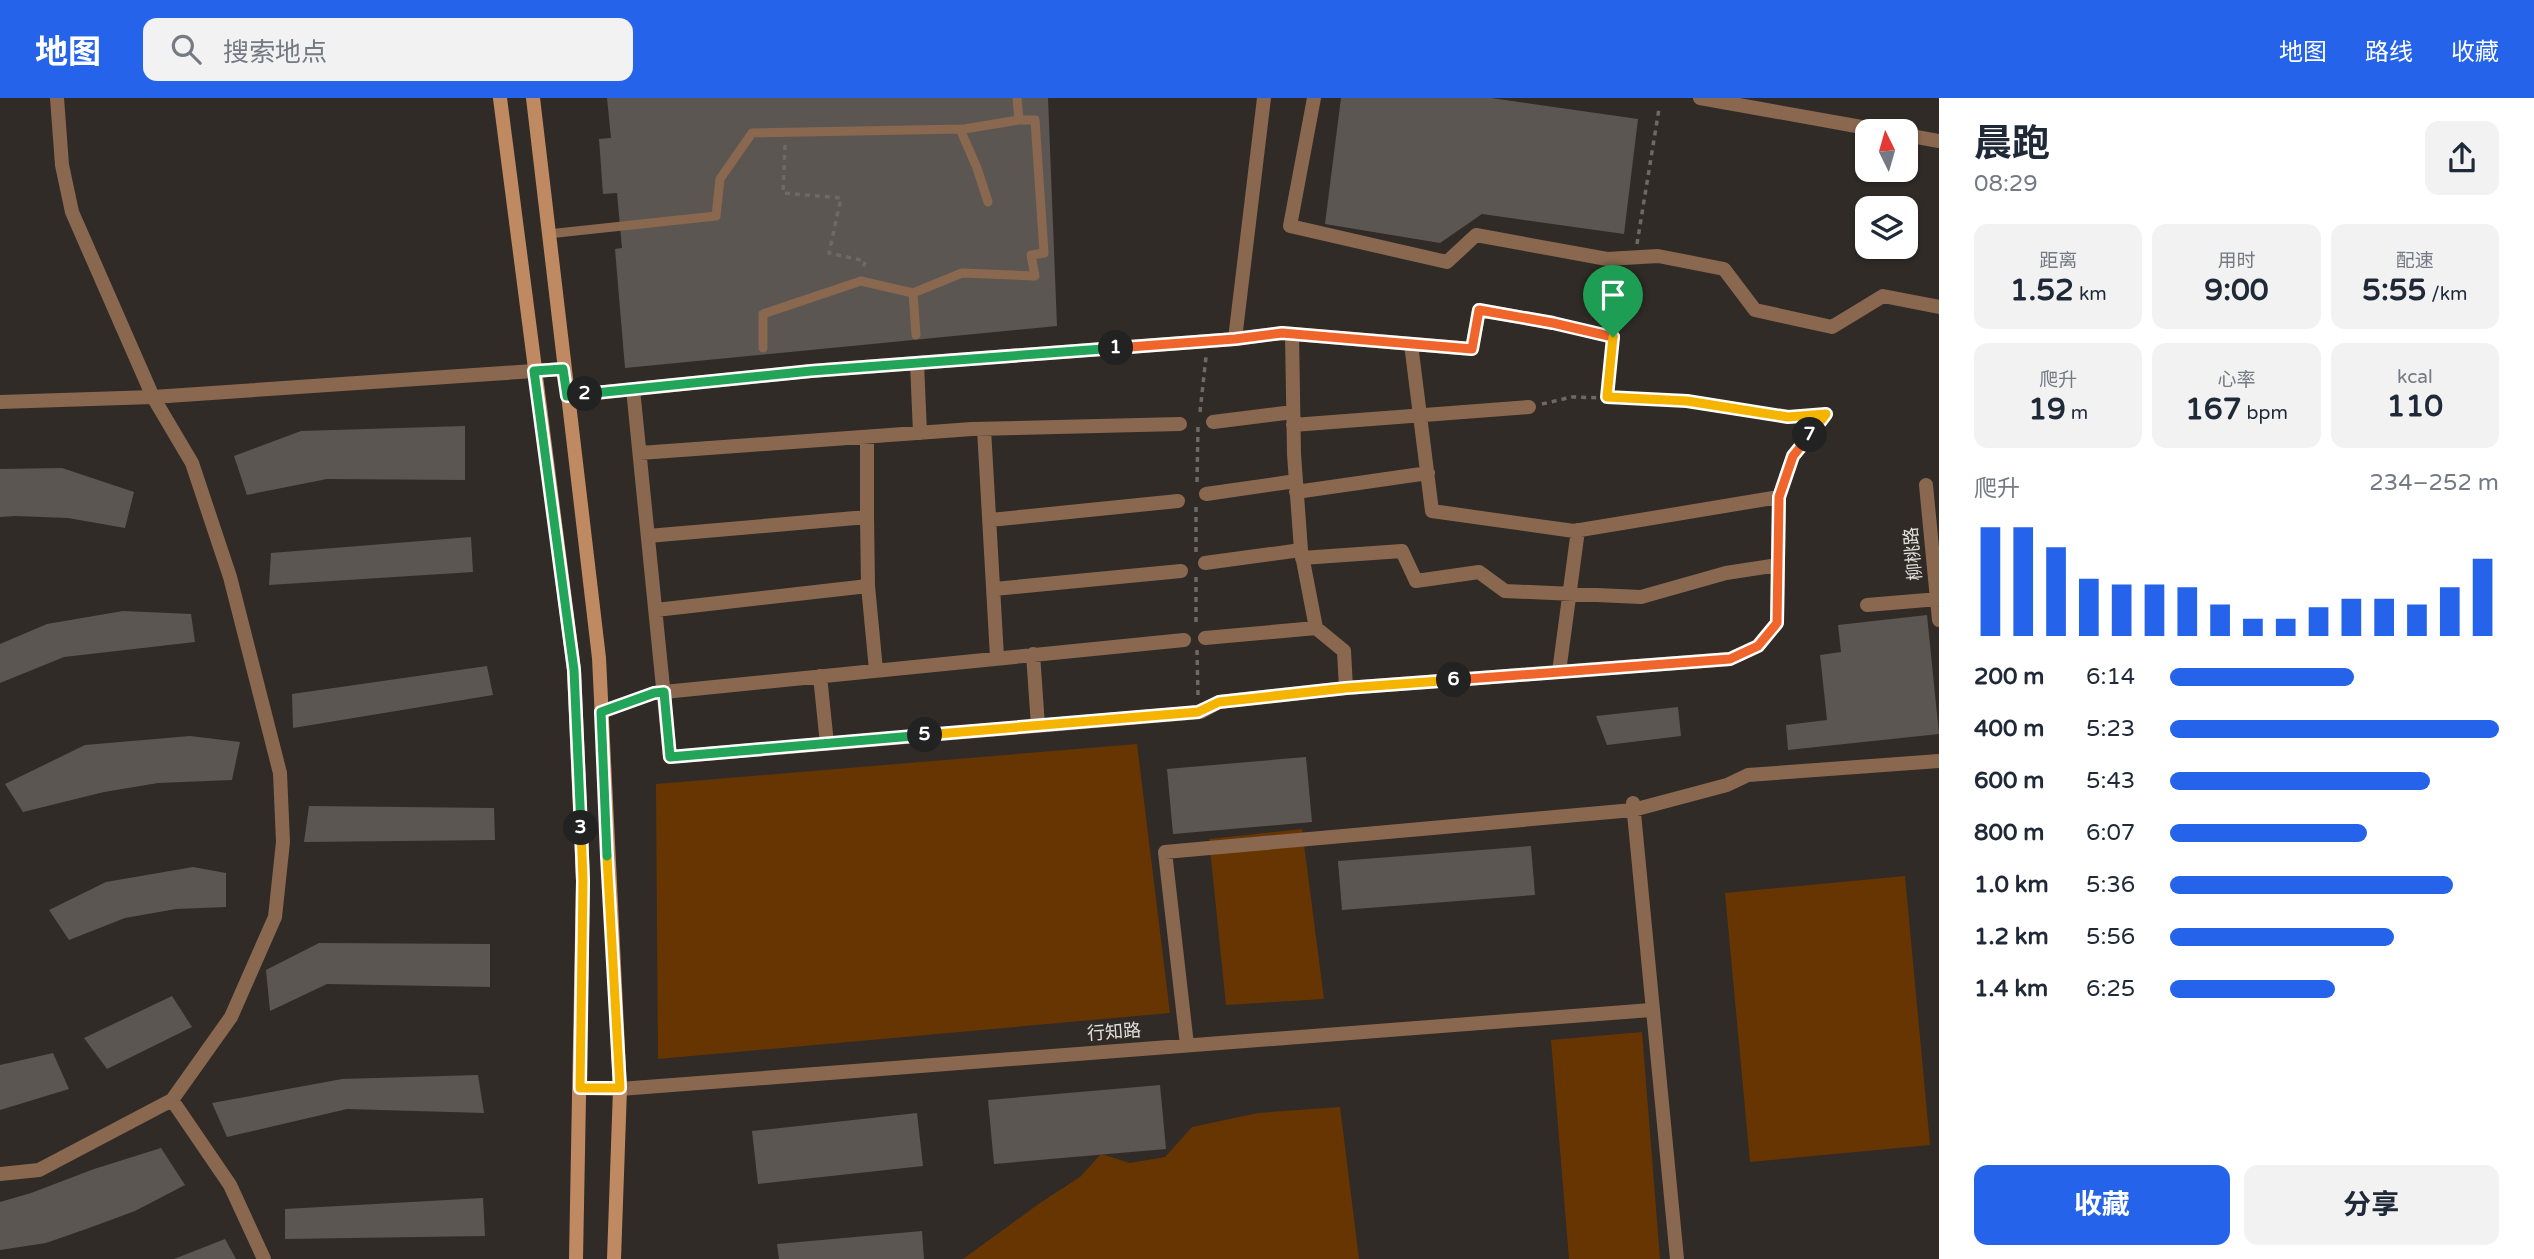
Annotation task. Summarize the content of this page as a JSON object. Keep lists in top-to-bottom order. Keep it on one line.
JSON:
{"streets":{"street":["柳桃路","行知路"]},"north":"top","page":{"header":"地图","search":"搜索地点","nav":["地图","路线","收藏"],"heading":["晨跑","08:29"],"stats":[["距离","1.52 km"],["用时","9:00"],["配速","5:55 /km"],["爬升","19 m"],["心率","167 bpm"],["kcal","110"]],"pins":["1","2","7","6","5","3"],"chart":["爬升","234–252 m"],"list":[{"name":"200 m","note":"6:14"},{"name":"400 m","note":"5:23"},{"name":"600 m","note":"5:43"},{"name":"800 m","note":"6:07"},{"name":"1.0 km","note":"5:36"},{"name":"1.2 km","note":"5:56"},{"name":"1.4 km","note":"6:25"}],"buttons":["收藏","分享"]}}
